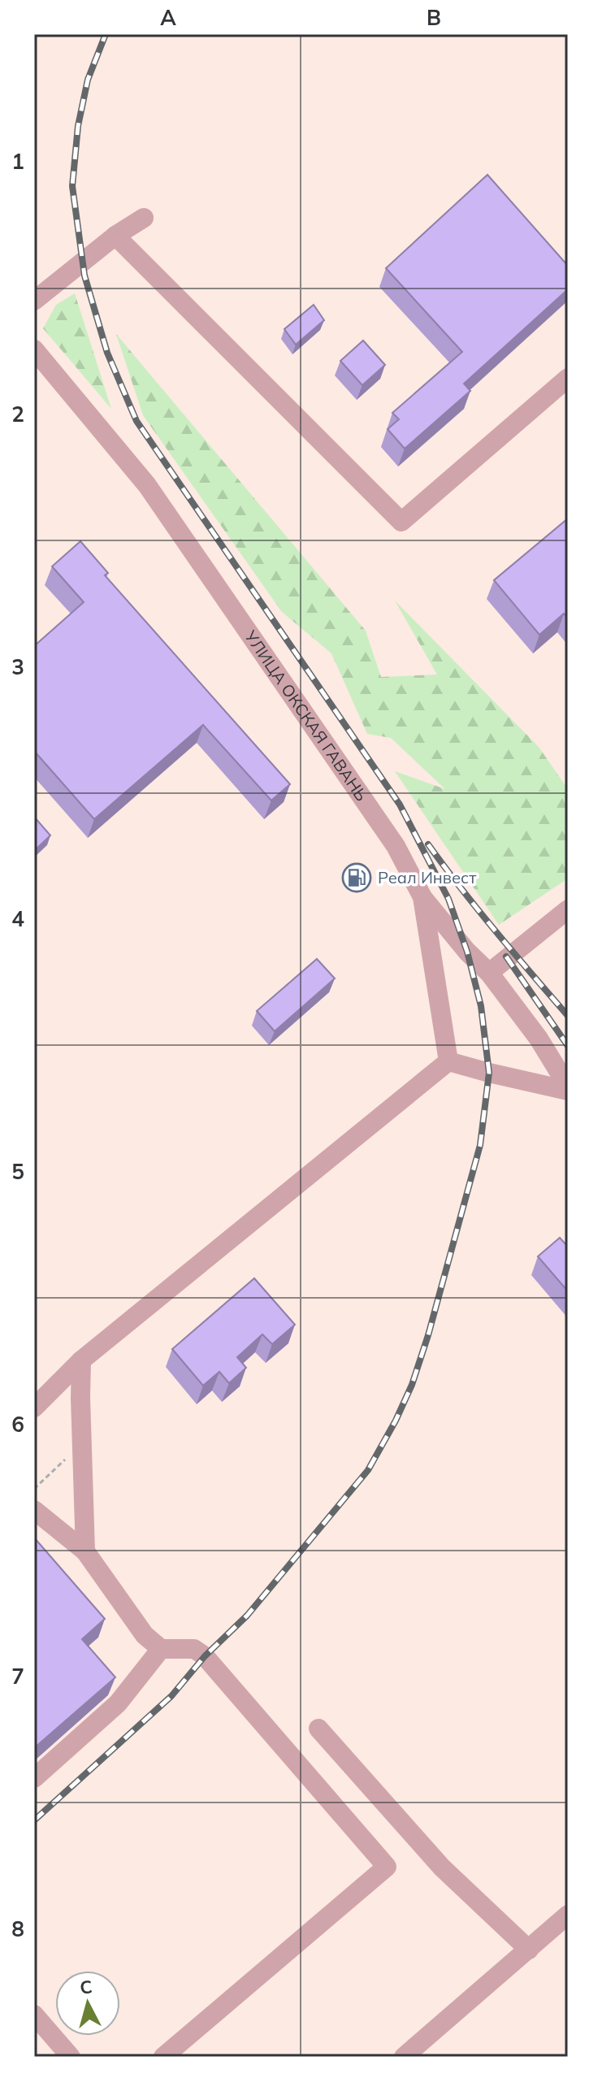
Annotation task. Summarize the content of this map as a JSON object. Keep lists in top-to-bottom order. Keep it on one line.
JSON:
{"streets":{"street":["УЛИЦА ОКСКАЯ ГАВАНЬ"]},"places":{"fuel station":["Реал Инвест"]},"north":"top","grid":{"columns":["A","B"],"rows":["1","2","3","4","5","6","7","8"]}}
